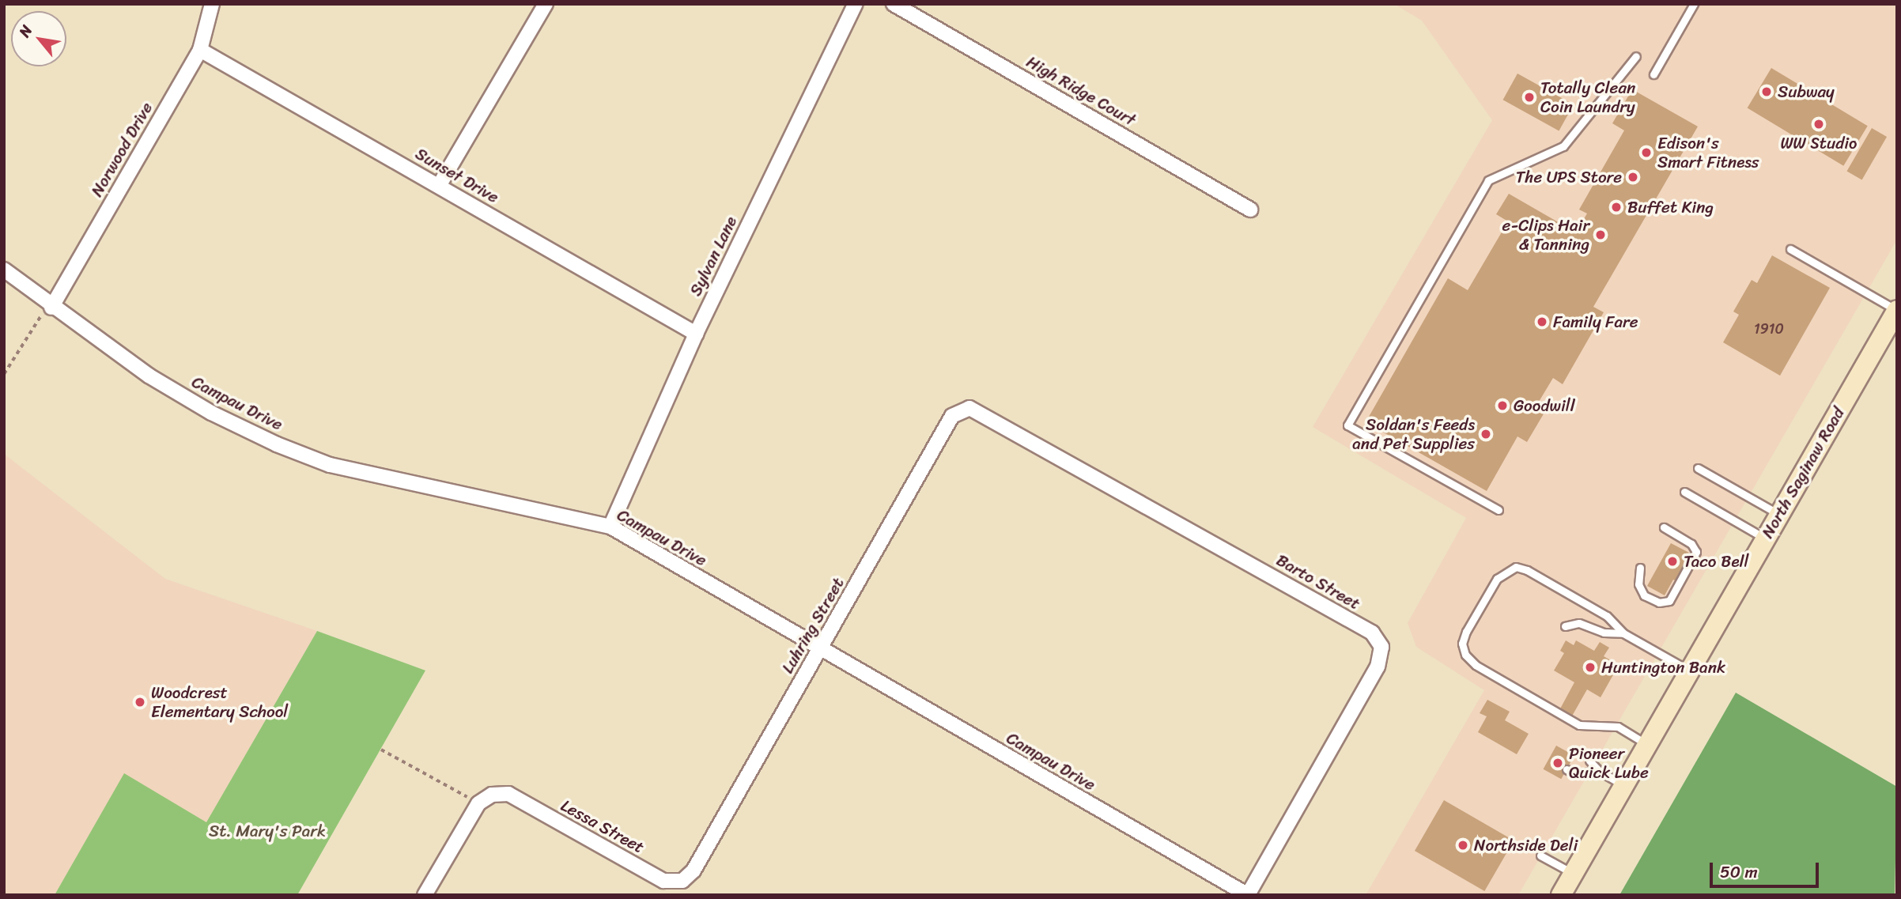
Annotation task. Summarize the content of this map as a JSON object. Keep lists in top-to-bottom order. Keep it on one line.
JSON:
{"streets":{"main road":["North Saginaw Road"],"street":["High Ridge Court","Norwood Drive","Sunset Drive","Sylvan Lane","Campau Drive","Barto Street","Luhring Street","Lessa Street"]},"crossings":[["Norwood Drive","Sunset Drive"],["Norwood Drive","Campau Drive"],["Sunset Drive","Sylvan Lane"],["Sylvan Lane","Campau Drive"],["Campau Drive","Barto Street"],["Campau Drive","Luhring Street"],["Barto Street","Luhring Street"],["Luhring Street","Lessa Street"]],"parks":["St. Mary's Park"],"places":["Subway","Totally Clean Coin Laundry","WW Studio","Edison's Smart Fitness","The UPS Store","Buffet King","e-Clips Hair & Tanning","Family Fare","Goodwill","Soldan's Feeds and Pet Supplies","Taco Bell","Huntington Bank","Woodcrest Elementary School","Pioneer Quick Lube","Northside Deli"],"house_numbers":["1910"],"scale_bar":"50 m","north":"top left"}
